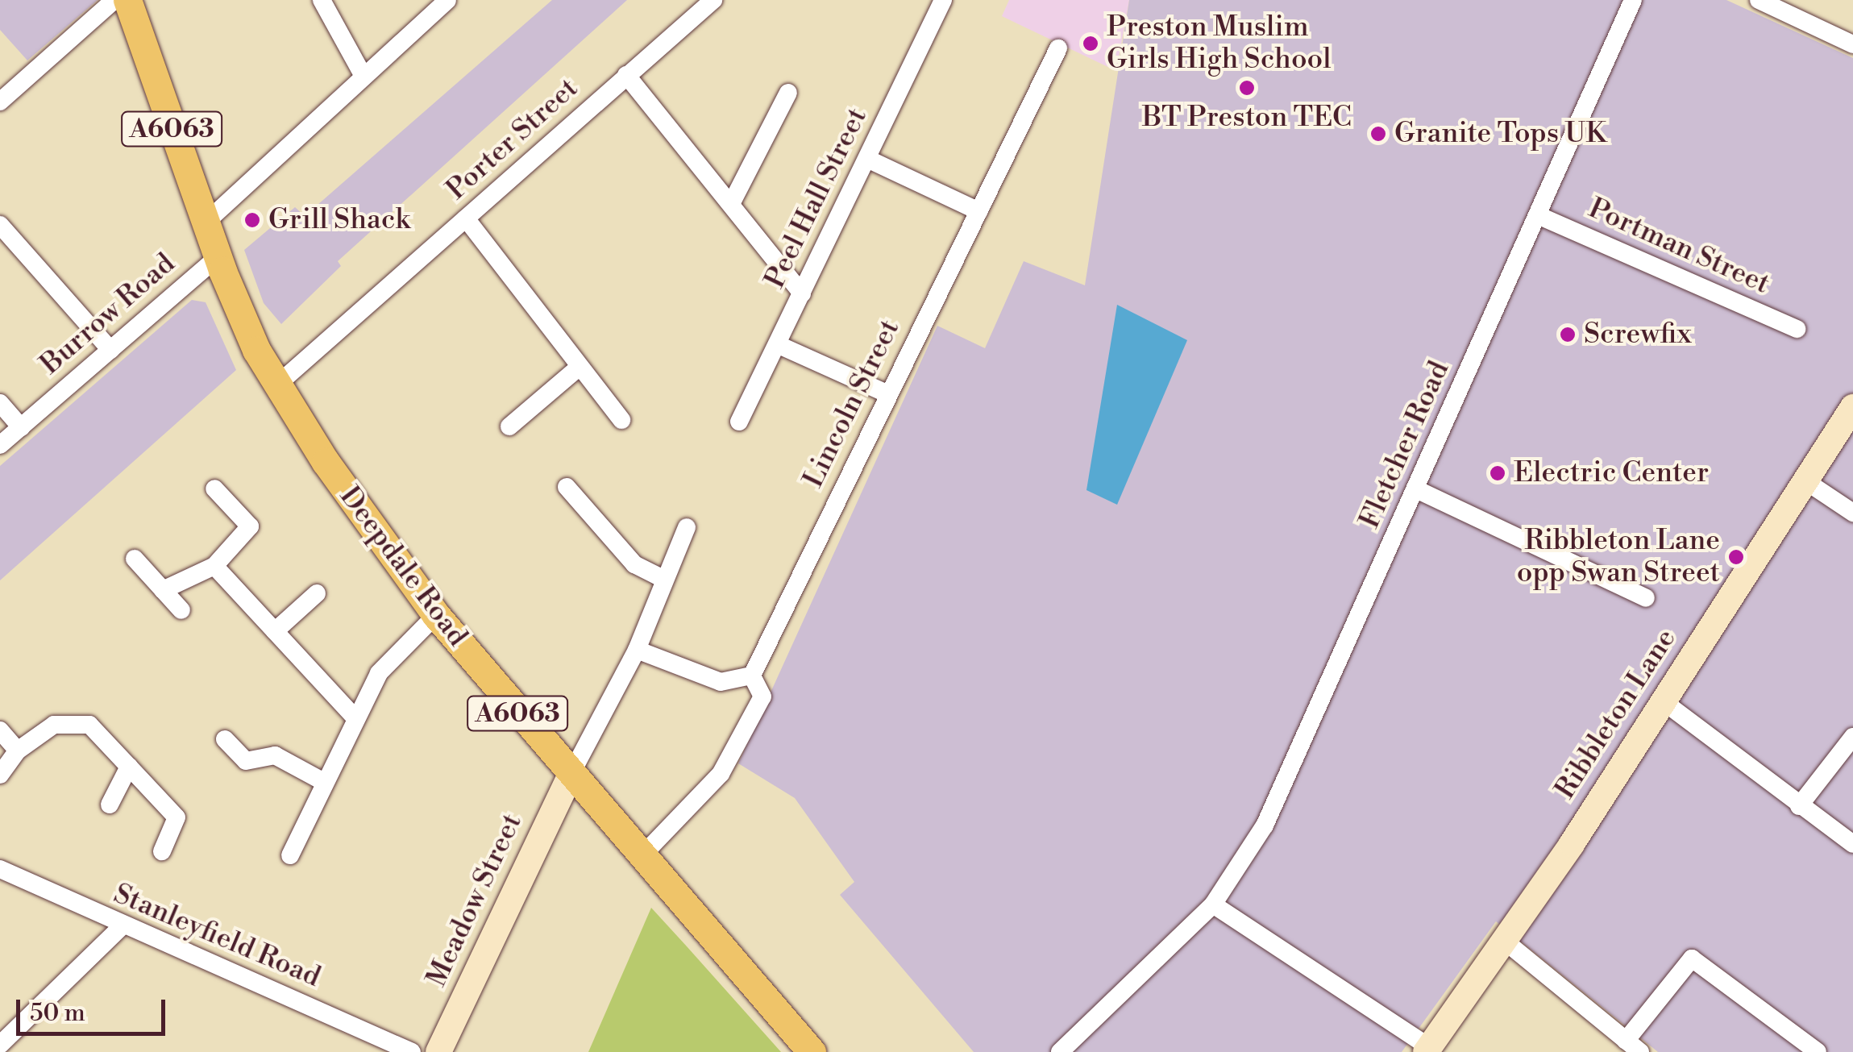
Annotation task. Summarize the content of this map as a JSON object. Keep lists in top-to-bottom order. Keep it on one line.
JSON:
{"streets":{"main road":["A6063","Deepdale Road","Ribbleton Lane","Meadow Street"],"street":["Porter Street","Peel Hall Street","Portman Street","Burrow Road","Lincoln Street","Fletcher Road","Stanleyfield Road"]},"crossings":[["Porter Street","Deepdale Road"],["Portman Street","Fletcher Road"],["Burrow Road","Deepdale Road"],["Deepdale Road","Meadow Street"]],"places":["Preston Muslim Girls High School","BT Preston TEC","Granite Tops UK","Grill Shack","Screwfix","Electric Center","Ribbleton Lane opp Swan Street"],"scale_bar":"50 m"}
